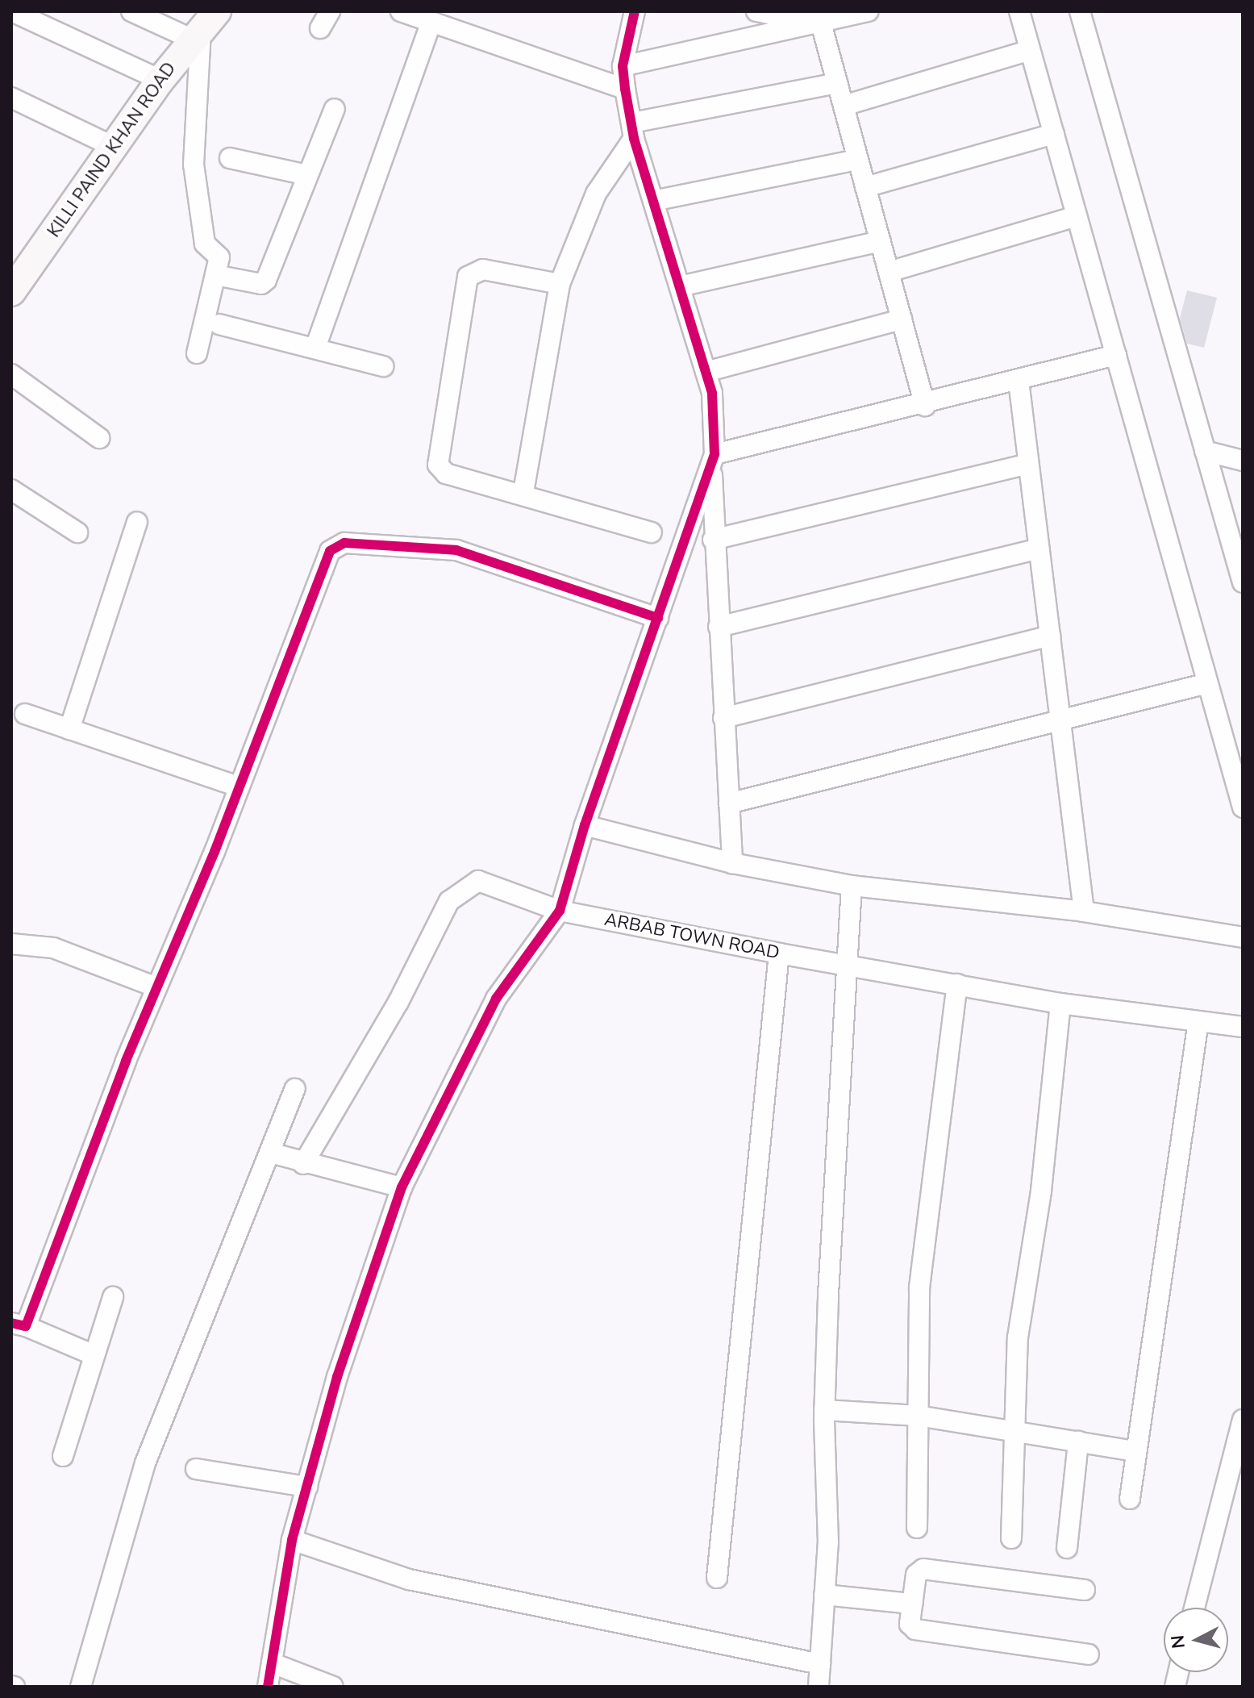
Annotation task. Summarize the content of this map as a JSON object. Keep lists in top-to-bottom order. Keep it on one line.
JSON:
{"streets":{"street":["KILLI PAIND KHAN ROAD","ARBAB TOWN ROAD"]},"north":"left"}
